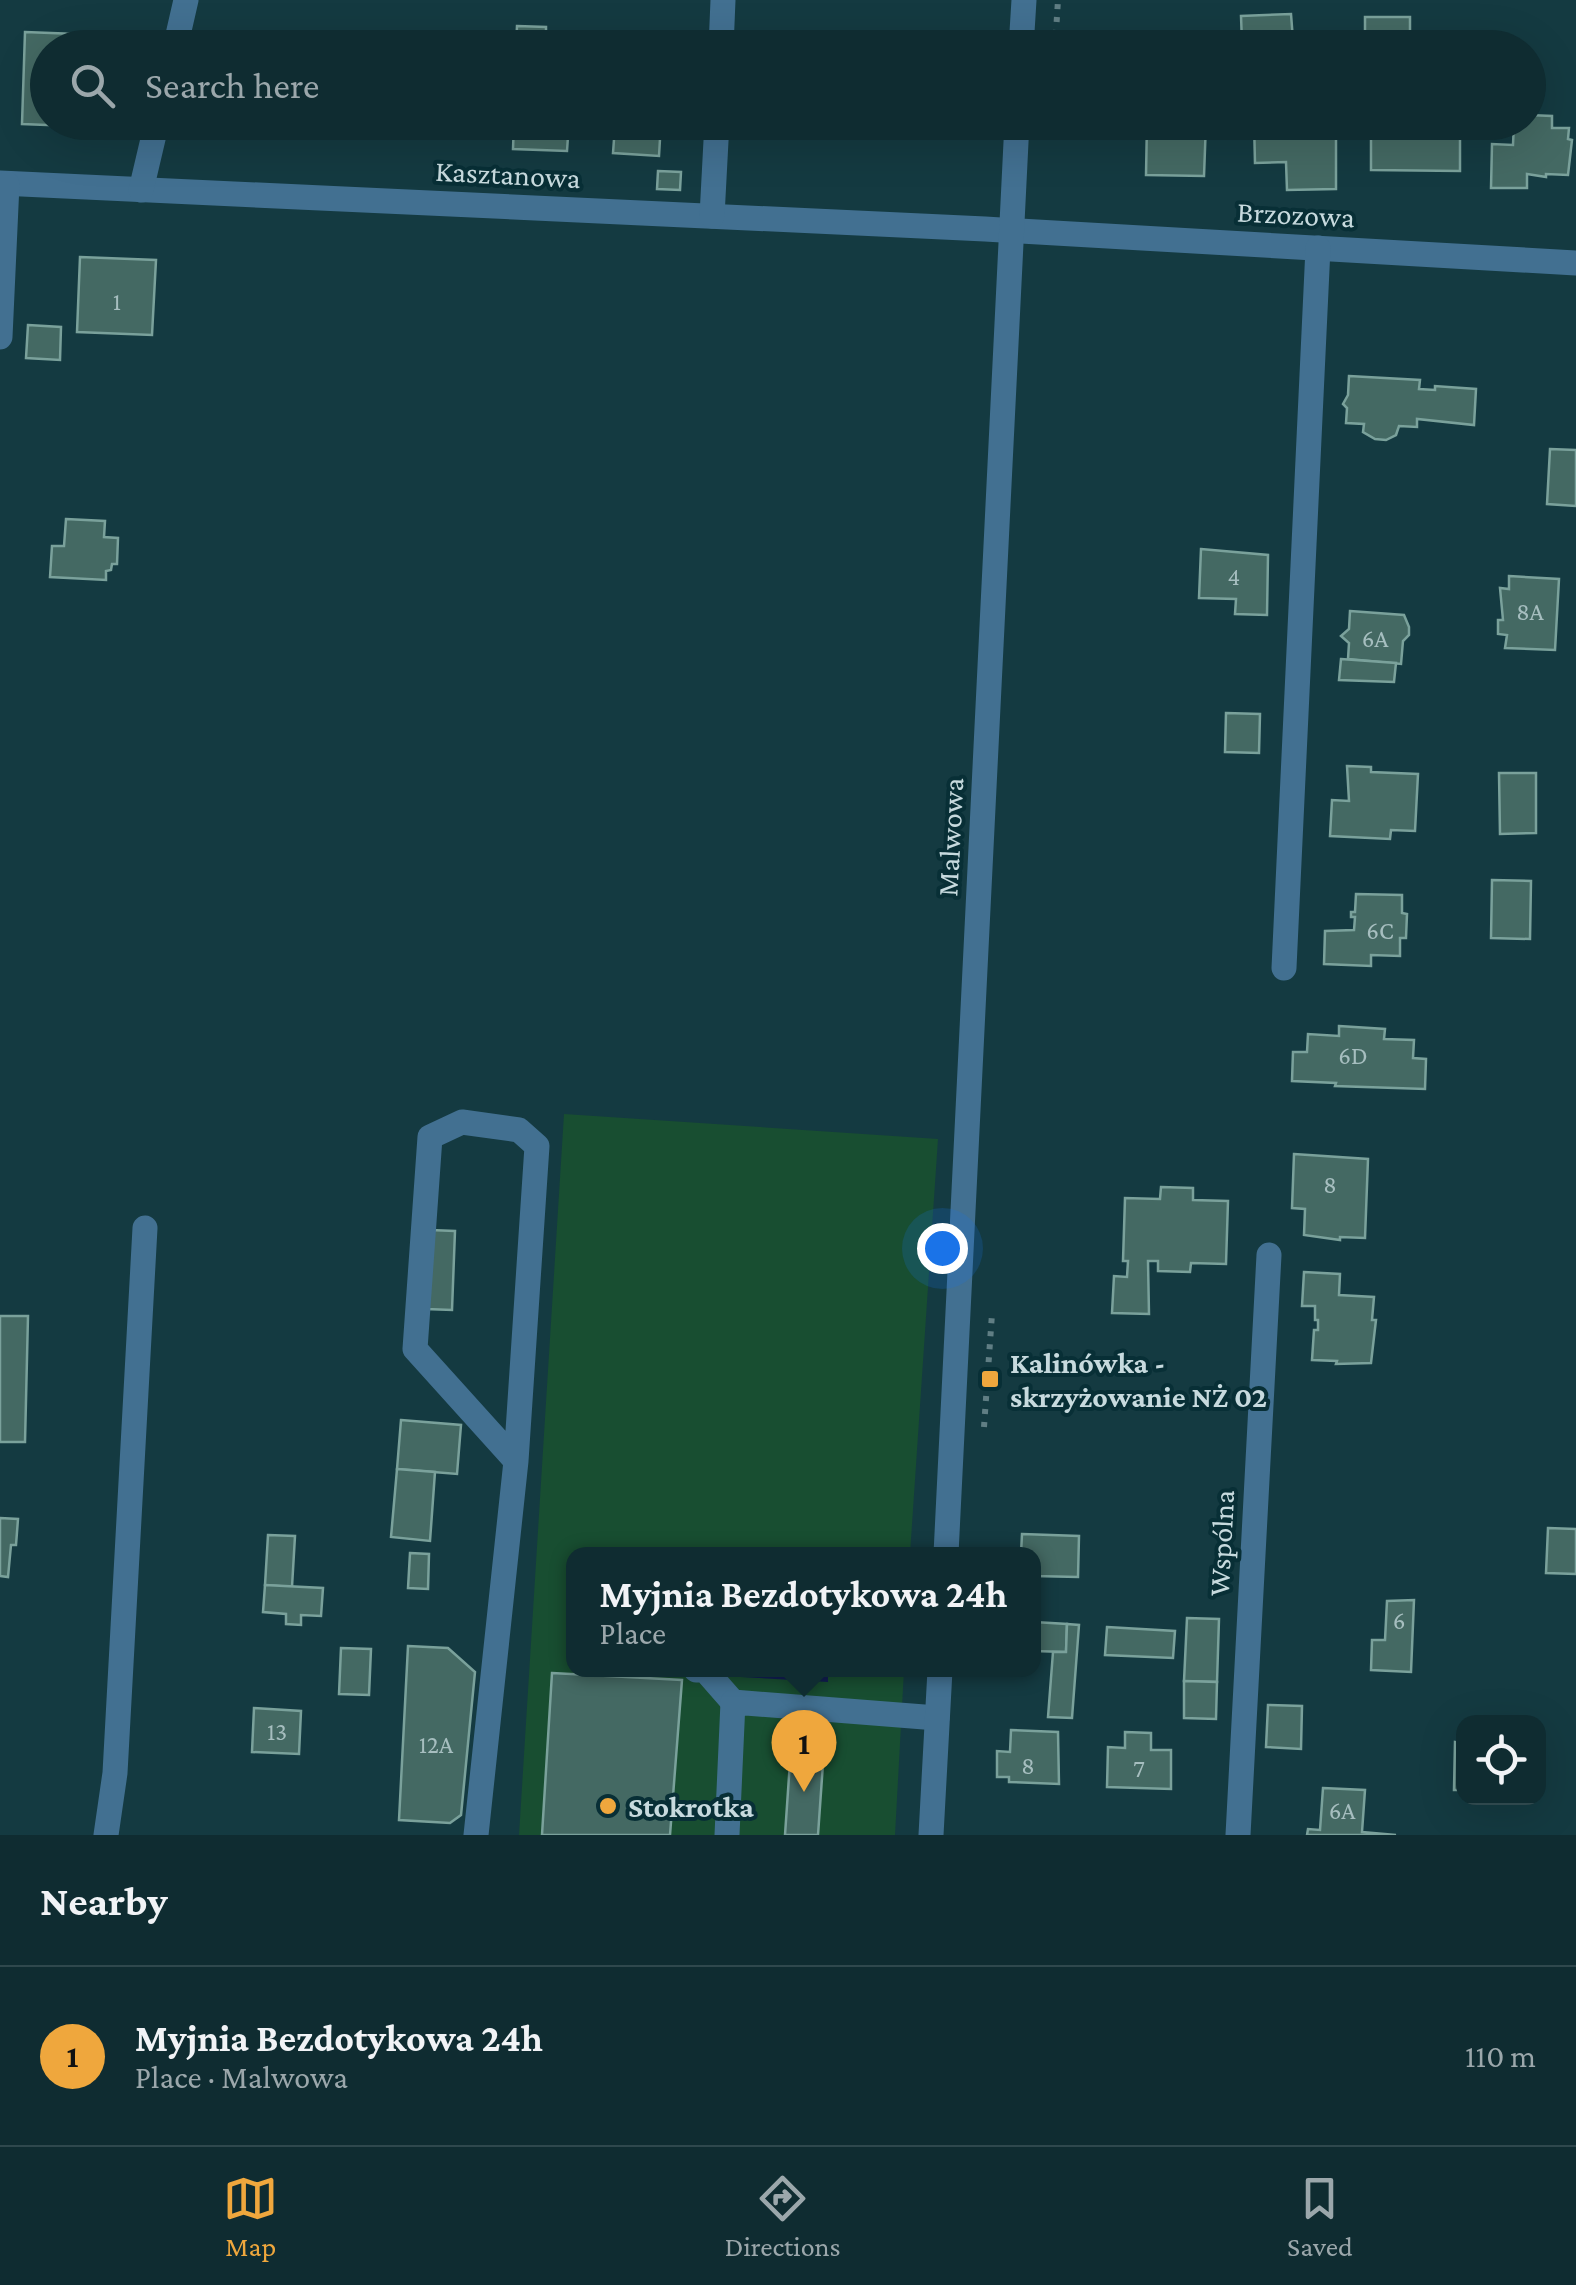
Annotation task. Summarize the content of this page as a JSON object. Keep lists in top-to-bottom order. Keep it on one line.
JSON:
{"streets":{"street":["Kasztanowa","Brzozowa","Malwowa","Wspólna"]},"crossings":[["Kasztanowa","Brzozowa"],["Kasztanowa","Malwowa"],["Brzozowa","Malwowa"]],"places":{"transit":["Kalinówka - skrzyżowanie NŻ 02"],"other":["Stokrotka"]},"house_numbers":["1","4","8A","6A","6C","6D","8","6","13","12A","8","7","6A"],"page":{"search":"Search here","popup":["Myjnia Bezdotykowa 24h","Place"],"pins":"1","heading":"Nearby","list":[{"mark":"1","name":"Myjnia Bezdotykowa 24h","note":"Place · Malwowa","value":"110 m"}],"nav":["Map","Directions","Saved"]}}
